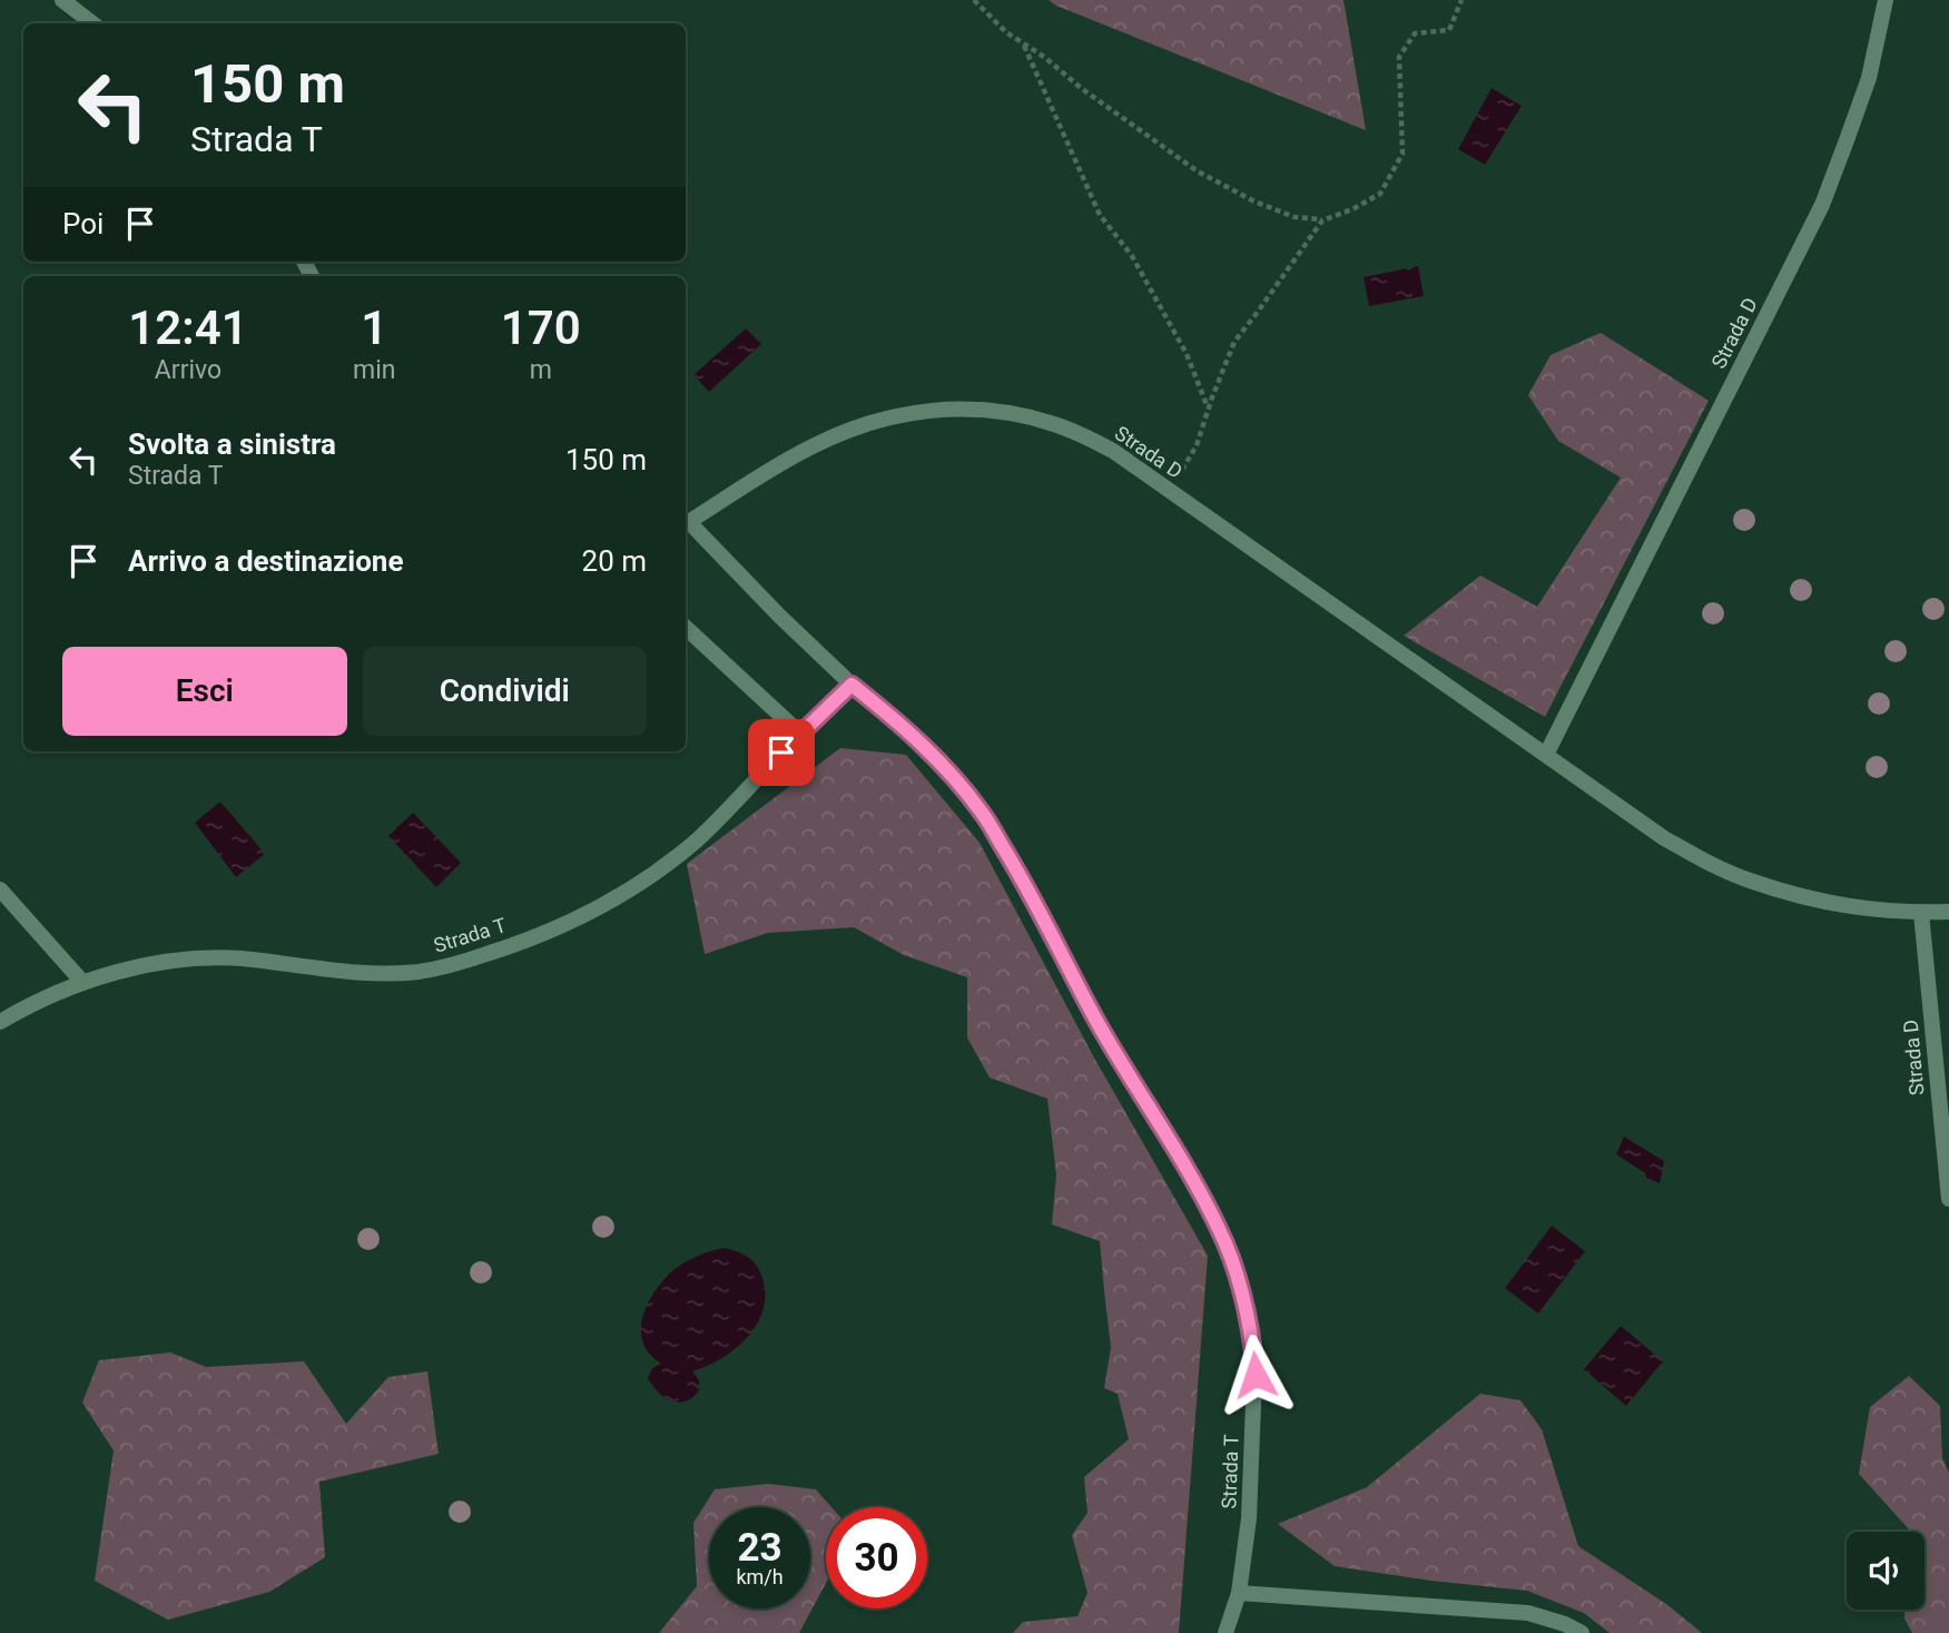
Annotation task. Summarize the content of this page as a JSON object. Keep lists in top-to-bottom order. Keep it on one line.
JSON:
{"streets":{"street":["Strada D","Strada T"]},"crossings":[["Strada D","Strada T"]],"page":{"turn":["150 m","Strada T"],"then":"Poi","eta":["12:41","Arrivo","1","min","170","m"],"list":[{"name":"Svolta a sinistra","note":"Strada T","value":"150 m"},{"name":"Arrivo a destinazione","value":"20 m"}],"buttons":["Esci","Condividi"],"speed":"23 km/h","limit":"30"}}
